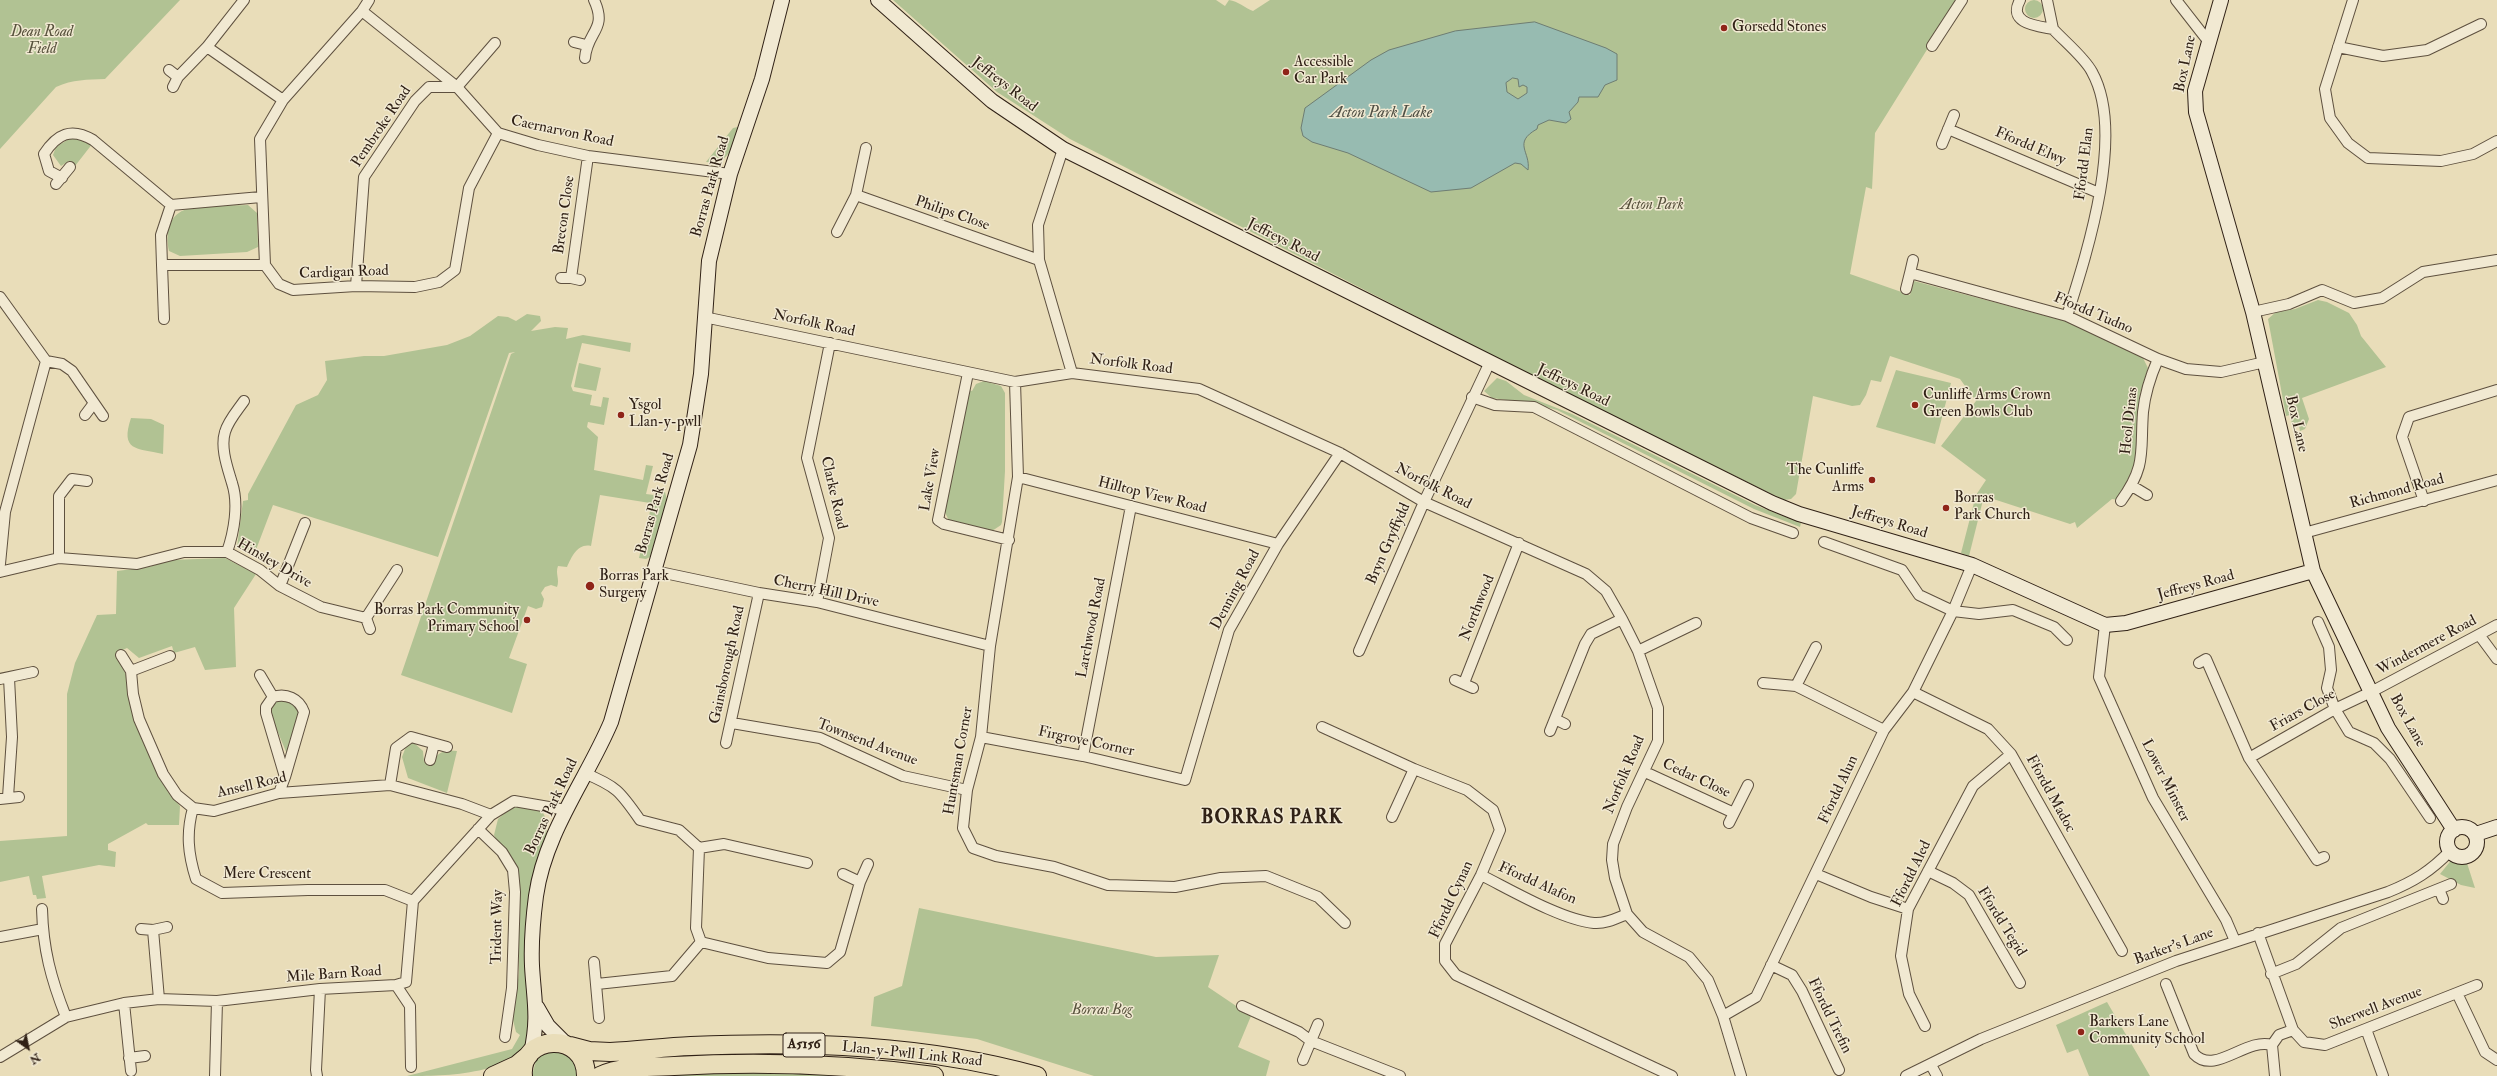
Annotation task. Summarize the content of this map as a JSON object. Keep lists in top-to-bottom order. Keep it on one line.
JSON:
{"streets":{"highway":["A5156","Llan-y-Pwll Link Road"],"street":["Box Lane","Jeffreys Road","Pembroke Road","Caernarvon Road","Ffordd Elwy","Ffordd Elan","Borras Park Road","Philips Close","Brecon Close","Cardigan Road","Ffordd Tudno","Norfolk Road","Heol Dinas","Lake View","Richmond Road","Clarke Road","Hilltop View Road","Bryn Gryffydd","Hinsley Drive","Denning Road","Cherry Hill Drive","Northwood","Larchwood Road","Windermere Road","Gainsborough Road","Friars Close","Firgrove Corner","Townsend Avenue","Huntsman Corner","Cedar Close","Lower Minster","Ansell Road","Ffordd Alun","Ffordd Madoc","Ffordd Aled","Mere Crescent","Ffordd Alafon","Ffordd Cynan","Ffordd Tegid","Trident Way","Barker's Lane","Mile Barn Road","Sherwell Avenue","Ffordd Trefin"]},"crossings":[["Box Lane","Jeffreys Road"],["Box Lane","Ffordd Tudno"],["Box Lane","Richmond Road"],["Box Lane","Windermere Road"],["Box Lane","Friars Close"],["Box Lane","Barker's Lane"],["Jeffreys Road","Bryn Gryffydd"],["Jeffreys Road","Lower Minster"],["Jeffreys Road","Ffordd Alun"],["Pembroke Road","Caernarvon Road"],["Pembroke Road","Cardigan Road"],["Caernarvon Road","Borras Park Road"],["Caernarvon Road","Brecon Close"],["Caernarvon Road","Cardigan Road"],["Ffordd Elwy","Ffordd Elan"],["Ffordd Elan","Ffordd Tudno"],["Borras Park Road","Norfolk Road"],["Borras Park Road","Cherry Hill Drive"],["Borras Park Road","Llan-y-Pwll Link Road"],["Ffordd Tudno","Heol Dinas"],["Norfolk Road","Lake View"],["Norfolk Road","Clarke Road"],["Norfolk Road","Bryn Gryffydd"],["Norfolk Road","Denning Road"],["Norfolk Road","Northwood"],["Norfolk Road","Huntsman Corner"],["Norfolk Road","Cedar Close"],["Norfolk Road","Ffordd Alun"],["Norfolk Road","Ffordd Alafon"],["Lake View","Huntsman Corner"],["Clarke Road","Cherry Hill Drive"],["Hilltop View Road","Denning Road"],["Hilltop View Road","Larchwood Road"],["Hilltop View Road","Huntsman Corner"],["Denning Road","Firgrove Corner"],["Cherry Hill Drive","Gainsborough Road"],["Cherry Hill Drive","Huntsman Corner"],["Larchwood Road","Firgrove Corner"],["Windermere Road","Friars Close"],["Gainsborough Road","Townsend Avenue"],["Firgrove Corner","Huntsman Corner"],["Townsend Avenue","Huntsman Corner"],["Lower Minster","Barker's Lane"],["Ansell Road","Mere Crescent"],["Ffordd Alun","Ffordd Madoc"],["Ffordd Alun","Ffordd Trefin"],["Ffordd Madoc","Ffordd Aled"],["Ffordd Aled","Ffordd Tegid"],["Mere Crescent","Mile Barn Road"],["Ffordd Alafon","Ffordd Cynan"],["Barker's Lane","Sherwell Avenue"]],"districts":["BORRAS PARK"],"water":["Acton Park Lake"],"parks":["Dean Road Field","Acton Park","Borras Bog"],"places":["Gorsedd Stones","Accessible Car Park","Cunliffe Arms Crown Green Bowls Club","Ysgol Llan-y-pwll","The Cunliffe Arms","Borras Park Church","Borras Park Surgery","Borras Park Community Primary School","Barkers Lane Community School"],"north":"bottom right"}
